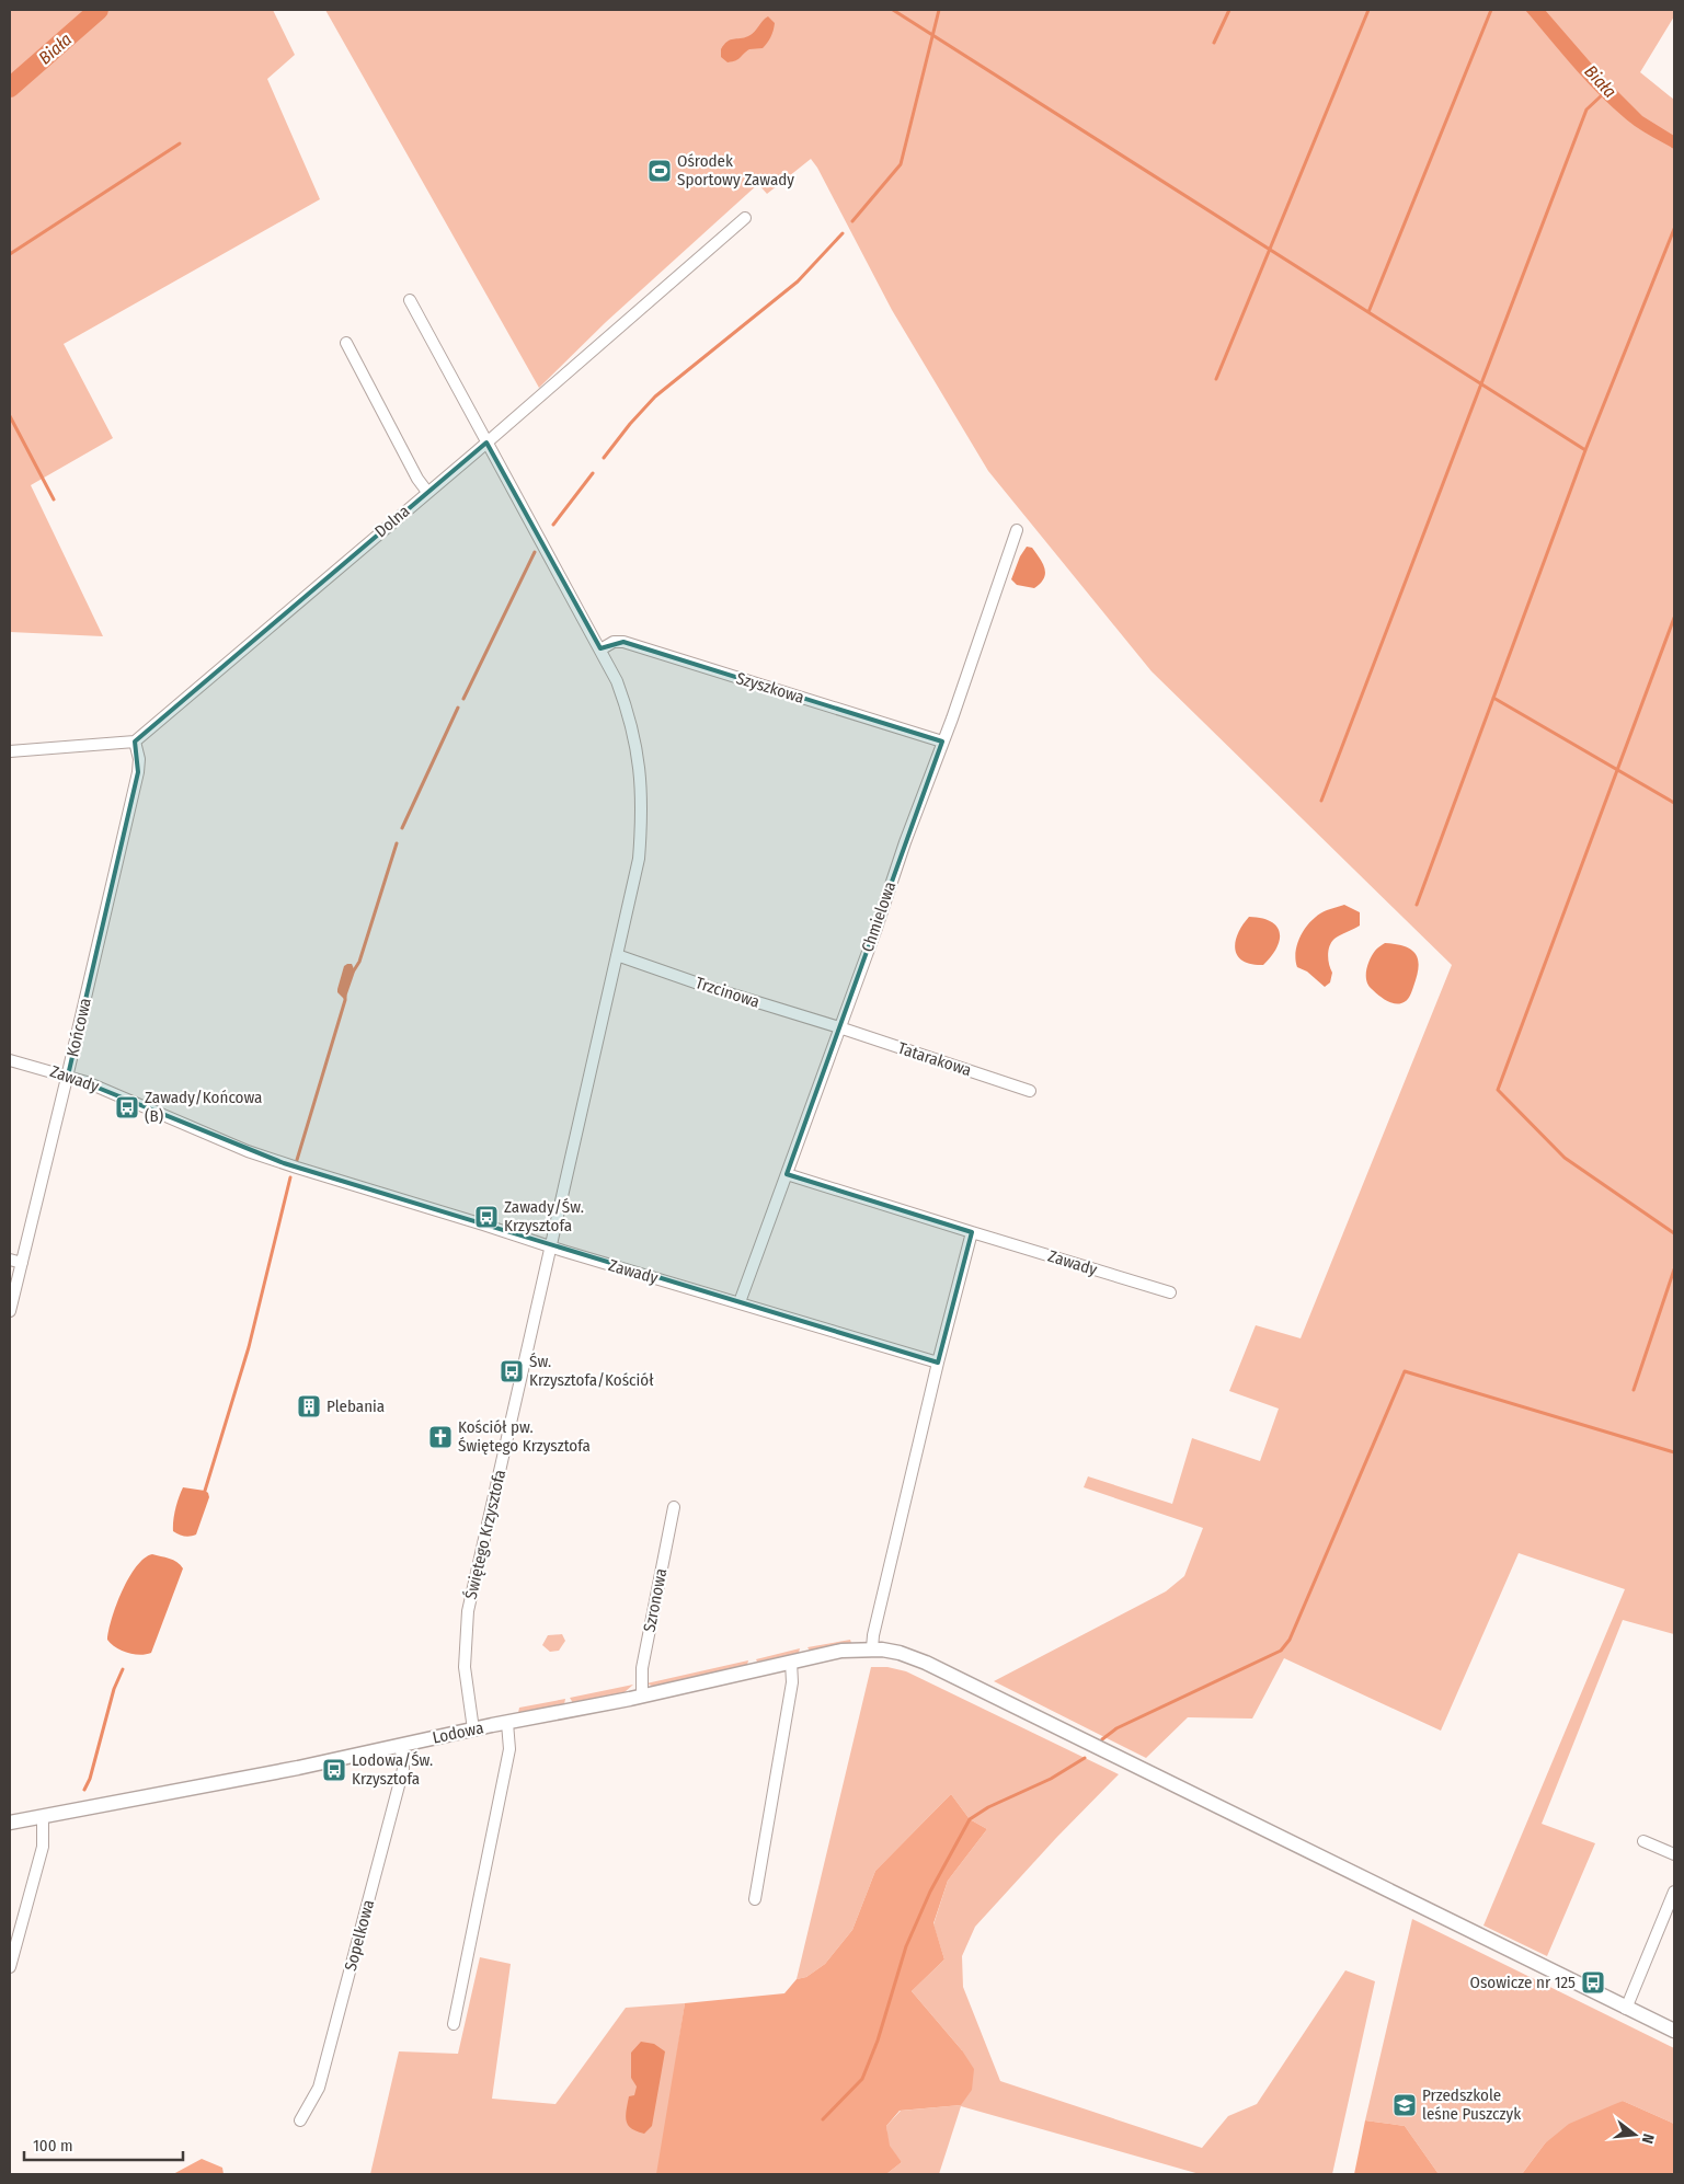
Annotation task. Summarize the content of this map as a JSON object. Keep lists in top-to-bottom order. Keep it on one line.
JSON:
{"streets":{"street":["Dolna","Szyszkowa","Chmielowa","Trzcinowa","Końcowa","Tatarakowa","Zawady","Świętego Krzysztofa","Szronowa","Lodowa","Sopelkowa"]},"crossings":[["Dolna","Końcowa"],["Dolna","Świętego Krzysztofa"],["Szyszkowa","Chmielowa"],["Szyszkowa","Świętego Krzysztofa"],["Chmielowa","Trzcinowa"],["Chmielowa","Tatarakowa"],["Chmielowa","Zawady"],["Trzcinowa","Tatarakowa"],["Trzcinowa","Świętego Krzysztofa"],["Końcowa","Zawady"],["Zawady","Świętego Krzysztofa"],["Świętego Krzysztofa","Lodowa"],["Szronowa","Lodowa"],["Lodowa","Sopelkowa"]],"water":["Biała"],"places":{"sports":["Ośrodek Sportowy Zawady"],"bus stop":["Zawady/Końcowa (B)","Zawady/Św. Krzysztofa","Św. Krzysztofa/Kościół","Lodowa/Św. Krzysztofa","Osowicze nr 125"],"building":["Plebania"],"church":["Kościół pw. Świętego Krzysztofa"],"school or university":["Przedszkole leśne Puszczyk"]},"scale_bar":"100 m","north":"right"}
